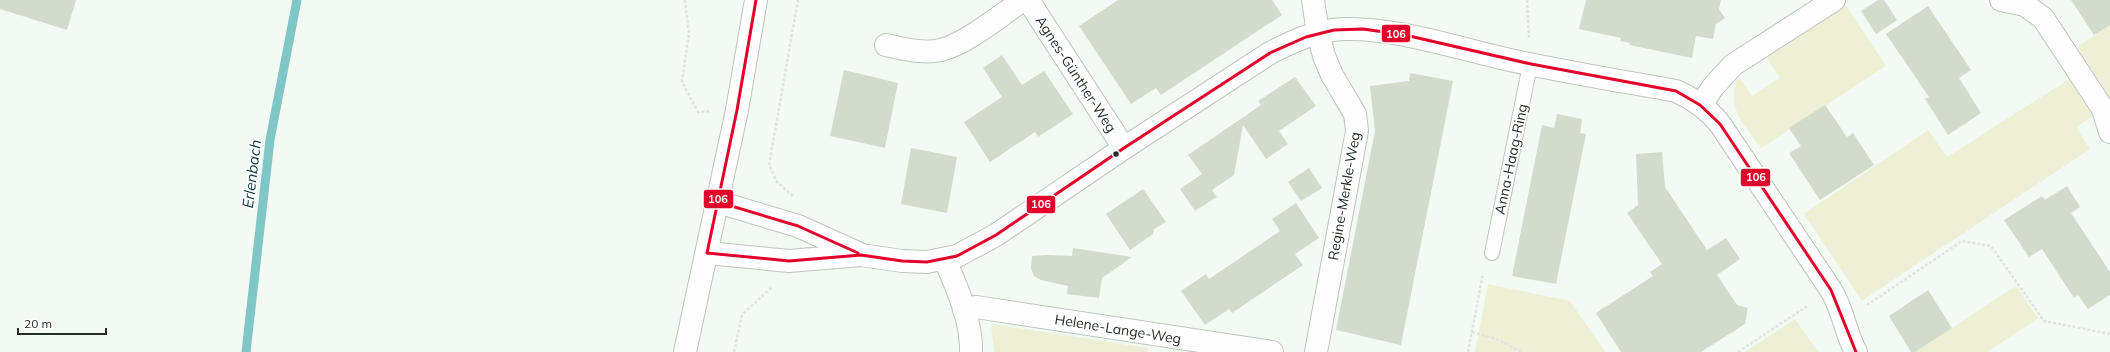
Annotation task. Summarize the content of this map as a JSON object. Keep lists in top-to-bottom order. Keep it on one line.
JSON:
{"streets":{"street":["Agnes-Günther-Weg","Regine-Merkle-Weg","Helene-Lange-Weg"],"lane":["Anna-Haag-Ring"]},"water":["Erlenbach"],"lines":["transit line 106"],"scale_bar":"20 m"}
